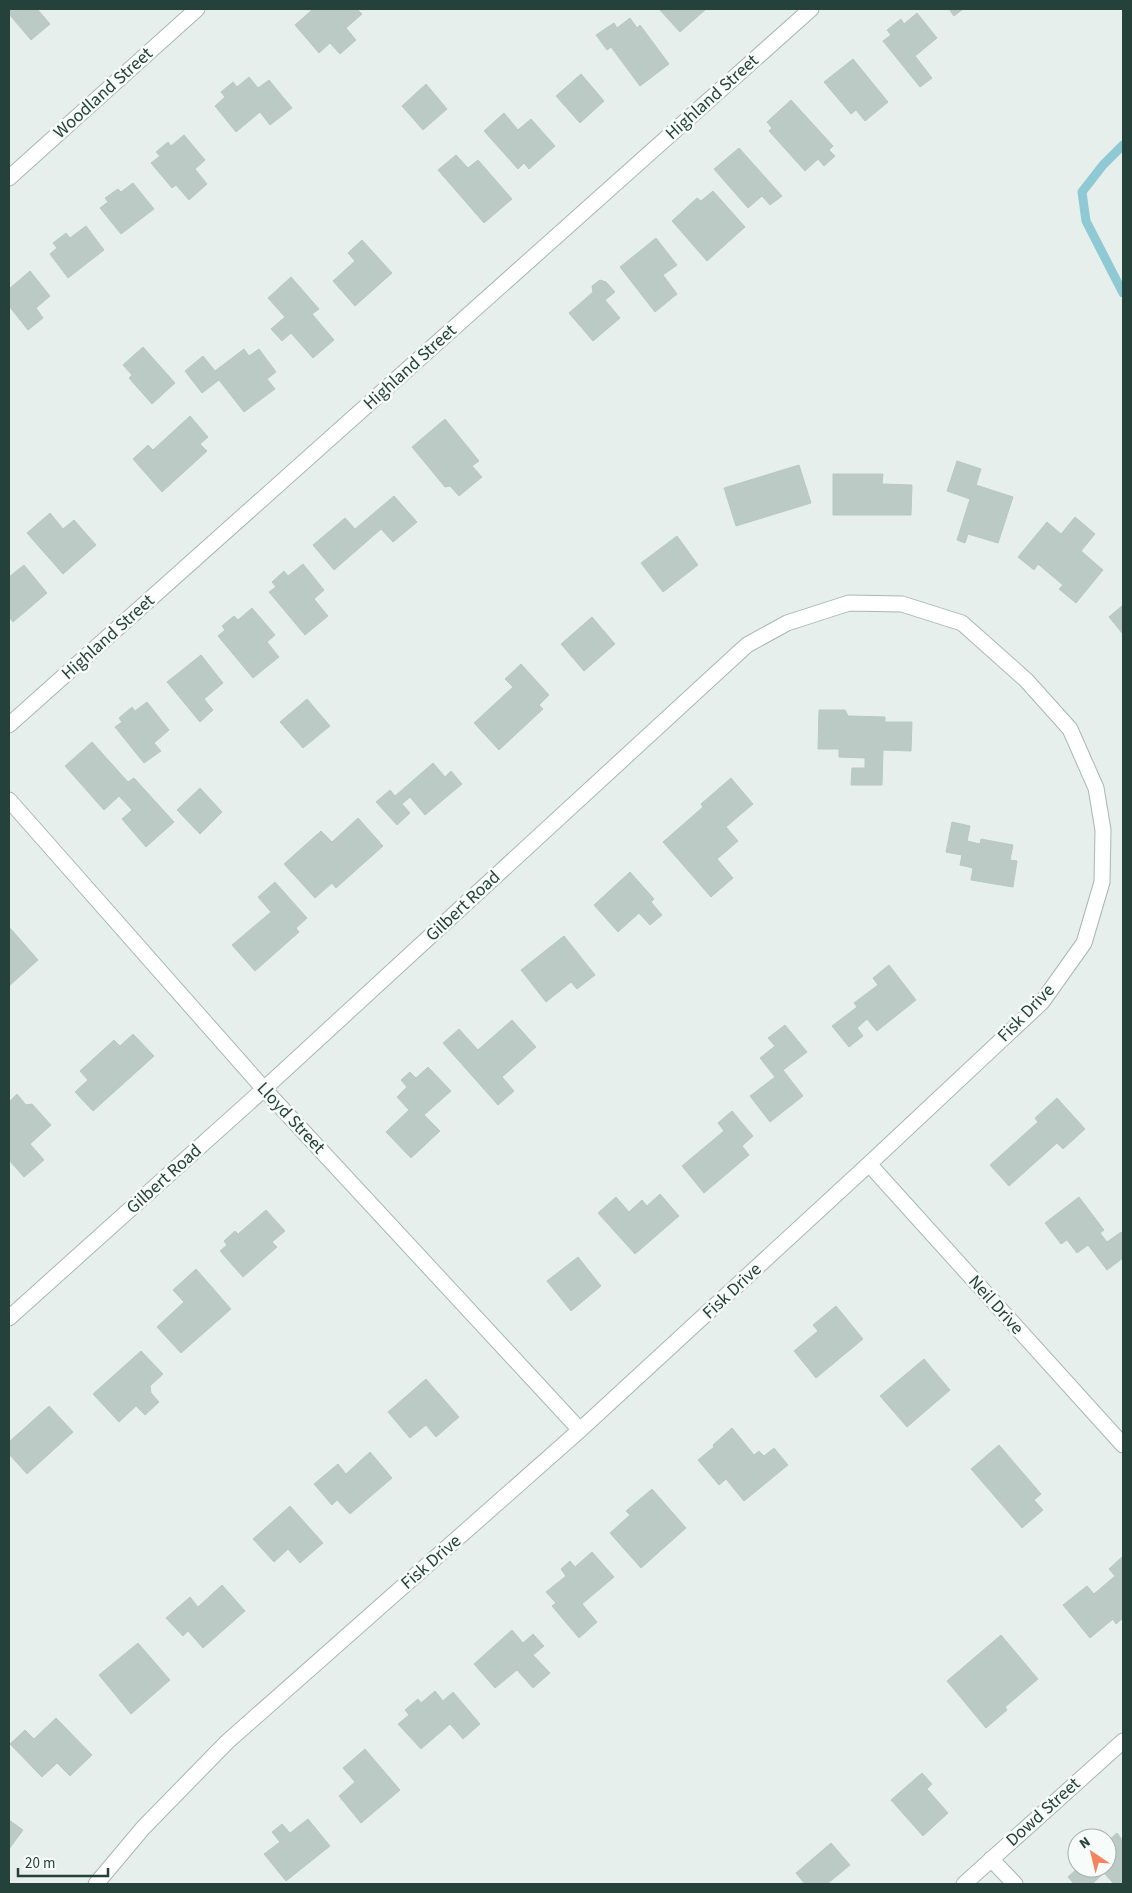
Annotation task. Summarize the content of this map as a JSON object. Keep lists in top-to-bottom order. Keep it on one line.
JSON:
{"streets":{"street":["Woodland Street","Highland Street","Gilbert Road","Fisk Drive","Lloyd Street","Neil Drive","Dowd Street"]},"crossings":[["Gilbert Road","Fisk Drive"],["Gilbert Road","Lloyd Street"],["Fisk Drive","Lloyd Street"],["Fisk Drive","Neil Drive"]],"scale_bar":"20 m","north":"top left"}
